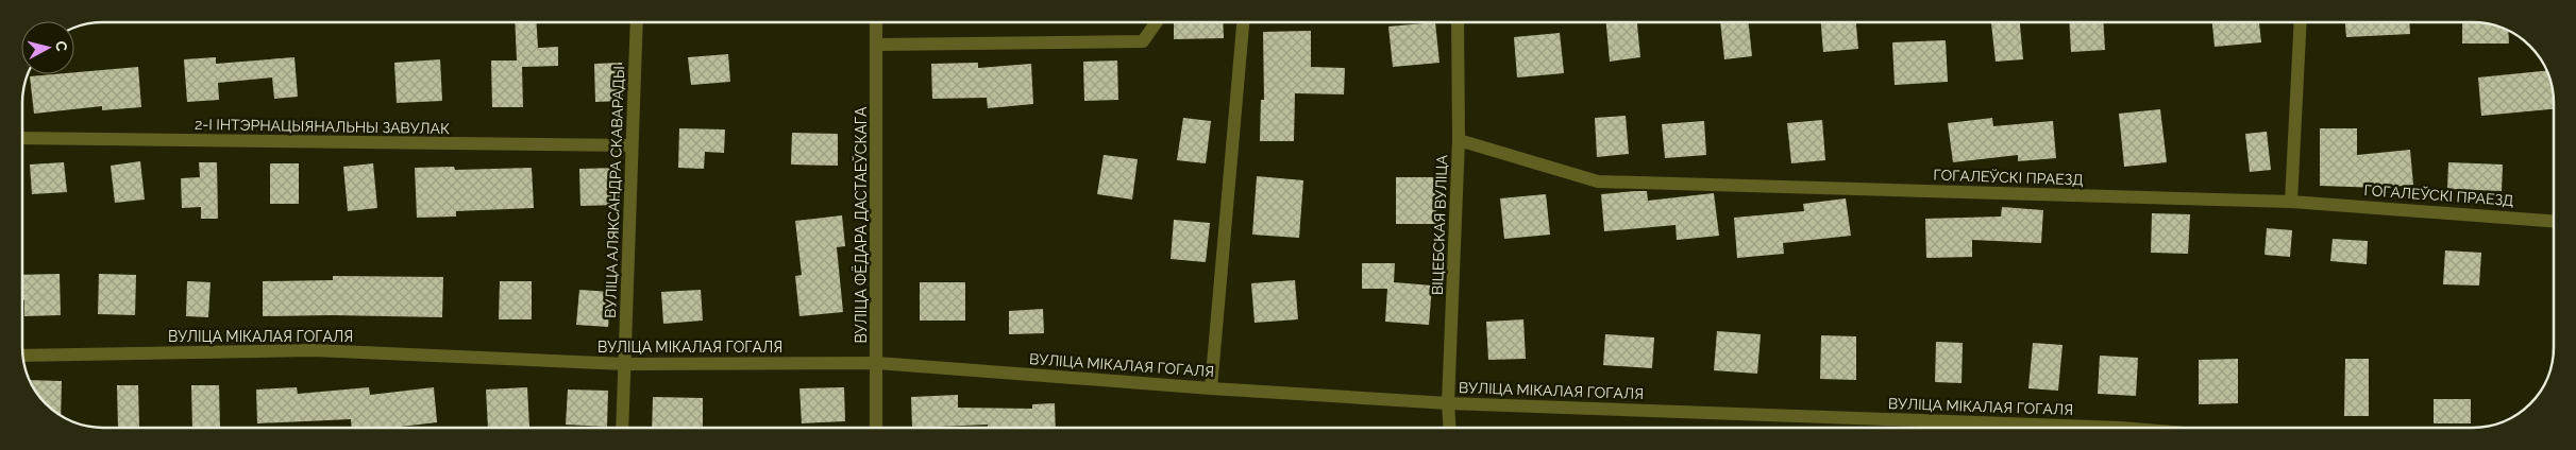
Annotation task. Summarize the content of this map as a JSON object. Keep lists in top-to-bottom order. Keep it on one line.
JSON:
{"streets":{"street":["2-І ІНТЭРНАЦЫЯНАЛЬНЫ ЗАВУЛАК","ГОГАЛЕЎСКІ ПРАЕЗД","ВУЛІЦА АЛЯКСАНДРА СКАВАРАДЫ","ВУЛІЦА ФЁДАРА ДАСТАЕЎСКАГА","ВІЦЕБСКАЯ ВУЛІЦА","ВУЛІЦА МІКАЛАЯ ГОГАЛЯ"]},"crossings":[["2-І ІНТЭРНАЦЫЯНАЛЬНЫ ЗАВУЛАК","ВУЛІЦА АЛЯКСАНДРА СКАВАРАДЫ"],["ГОГАЛЕЎСКІ ПРАЕЗД","ВІЦЕБСКАЯ ВУЛІЦА"],["ВУЛІЦА АЛЯКСАНДРА СКАВАРАДЫ","ВУЛІЦА МІКАЛАЯ ГОГАЛЯ"],["ВУЛІЦА ФЁДАРА ДАСТАЕЎСКАГА","ВУЛІЦА МІКАЛАЯ ГОГАЛЯ"],["ВІЦЕБСКАЯ ВУЛІЦА","ВУЛІЦА МІКАЛАЯ ГОГАЛЯ"]],"north":"right"}
